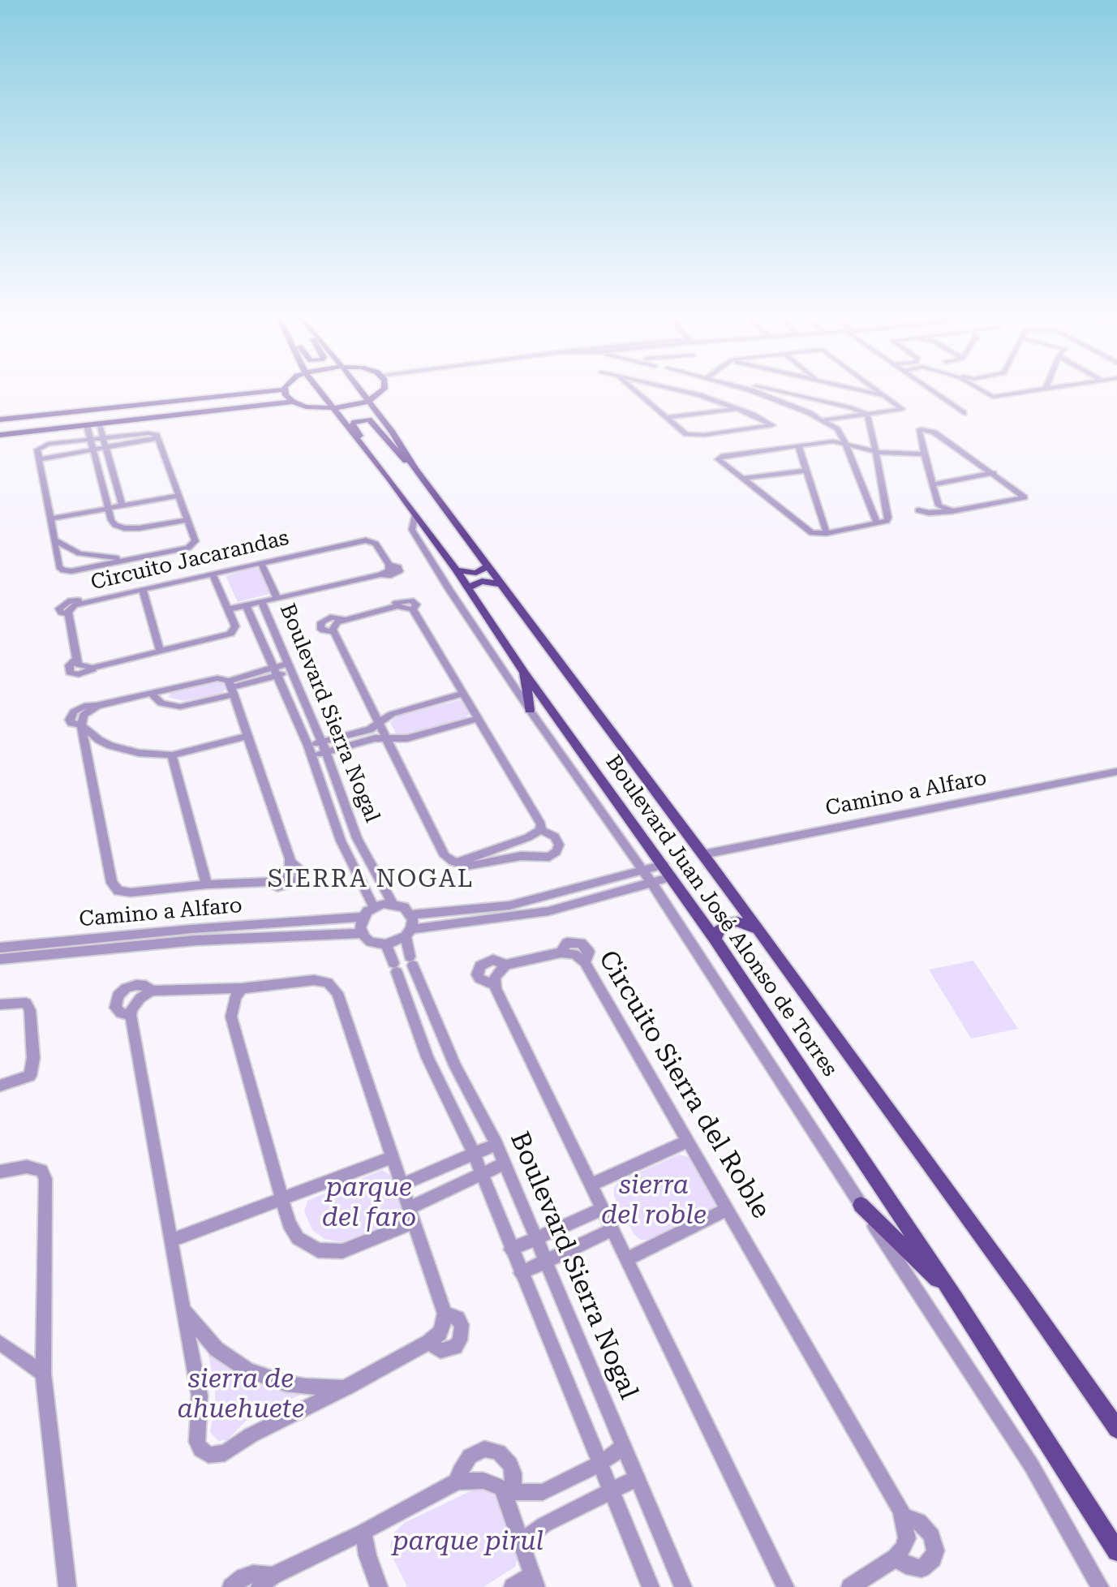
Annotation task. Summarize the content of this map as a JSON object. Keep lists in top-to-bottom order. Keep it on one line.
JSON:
{"streets":{"main road":["Boulevard Juan José Alonso de Torres"],"street":["Circuito Jacarandas","Boulevard Sierra Nogal","Camino a Alfaro","Circuito Sierra del Roble"]},"crossings":[["Circuito Jacarandas","Boulevard Sierra Nogal"],["Boulevard Sierra Nogal","Camino a Alfaro"],["Camino a Alfaro","Boulevard Juan José Alonso de Torres"]],"districts":["SIERRA NOGAL"],"parks":["sierra del roble","parque del faro","sierra de ahuehuete","parque pirul"]}
